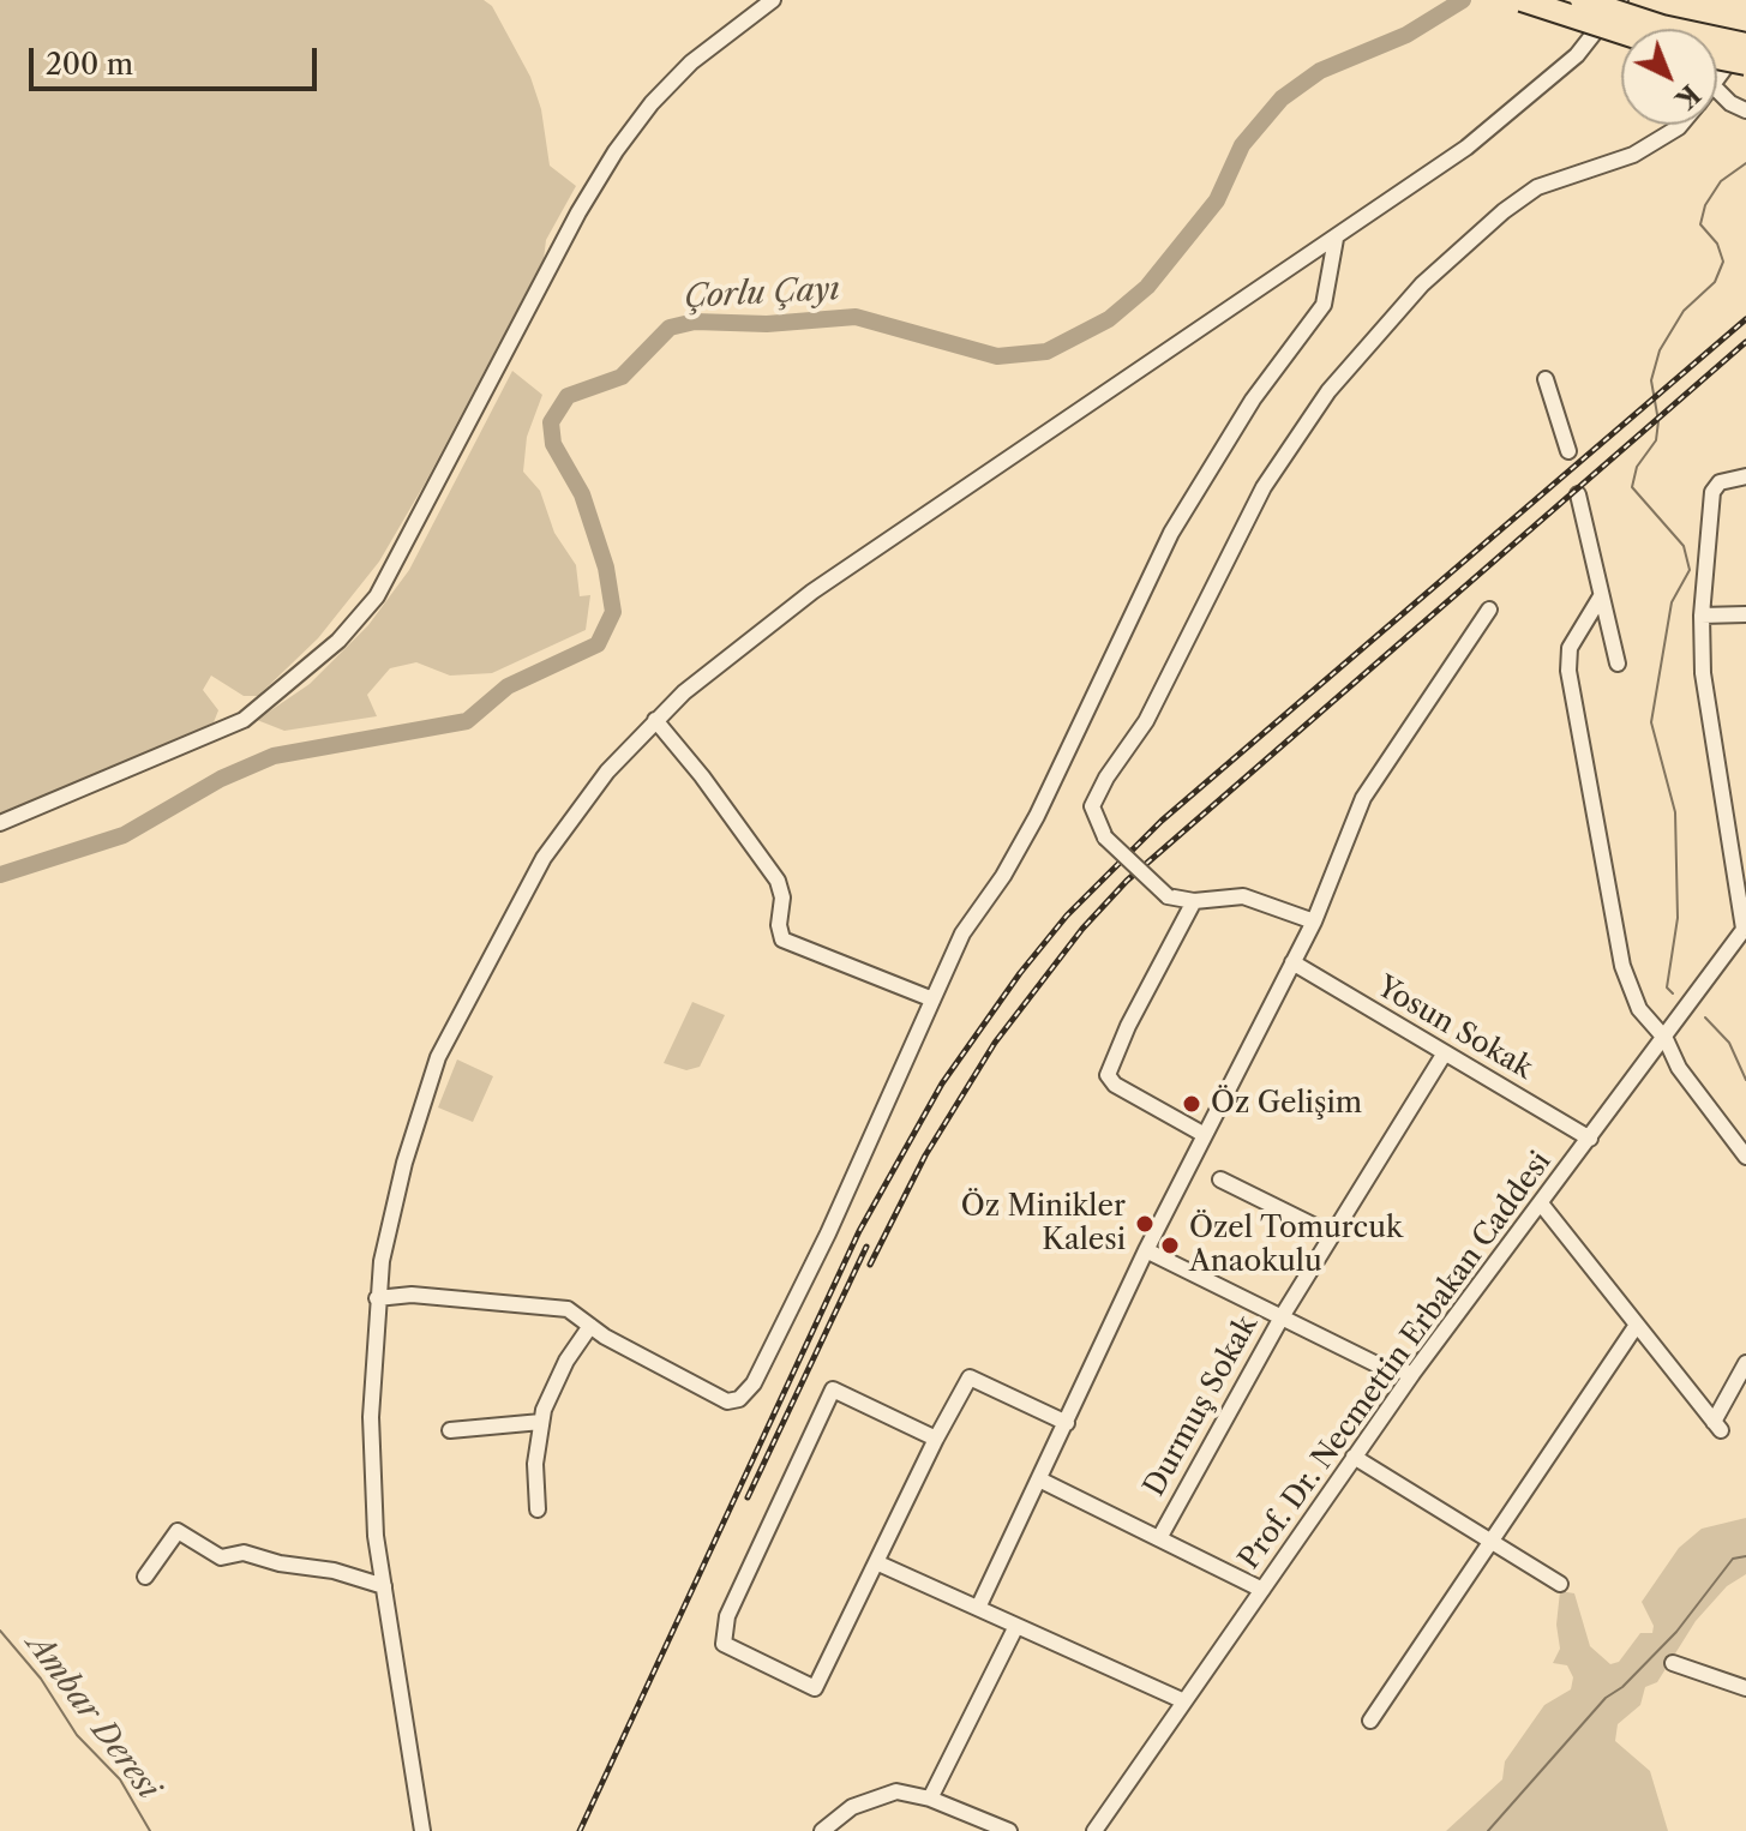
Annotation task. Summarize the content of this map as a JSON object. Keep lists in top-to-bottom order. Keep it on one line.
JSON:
{"streets":{"street":["Yosun Sokak","Prof. Dr. Necmettin Erbakan Caddesi","Durmuş Sokak"]},"crossings":[["Yosun Sokak","Prof. Dr. Necmettin Erbakan Caddesi"],["Yosun Sokak","Durmuş Sokak"]],"water":["Çorlu Çayı","Ambar Deresi"],"places":["Öz Gelişim","Öz Minikler Kalesi","Özel Tomurcuk Anaokulu"],"scale_bar":"200 m","north":"bottom right"}
